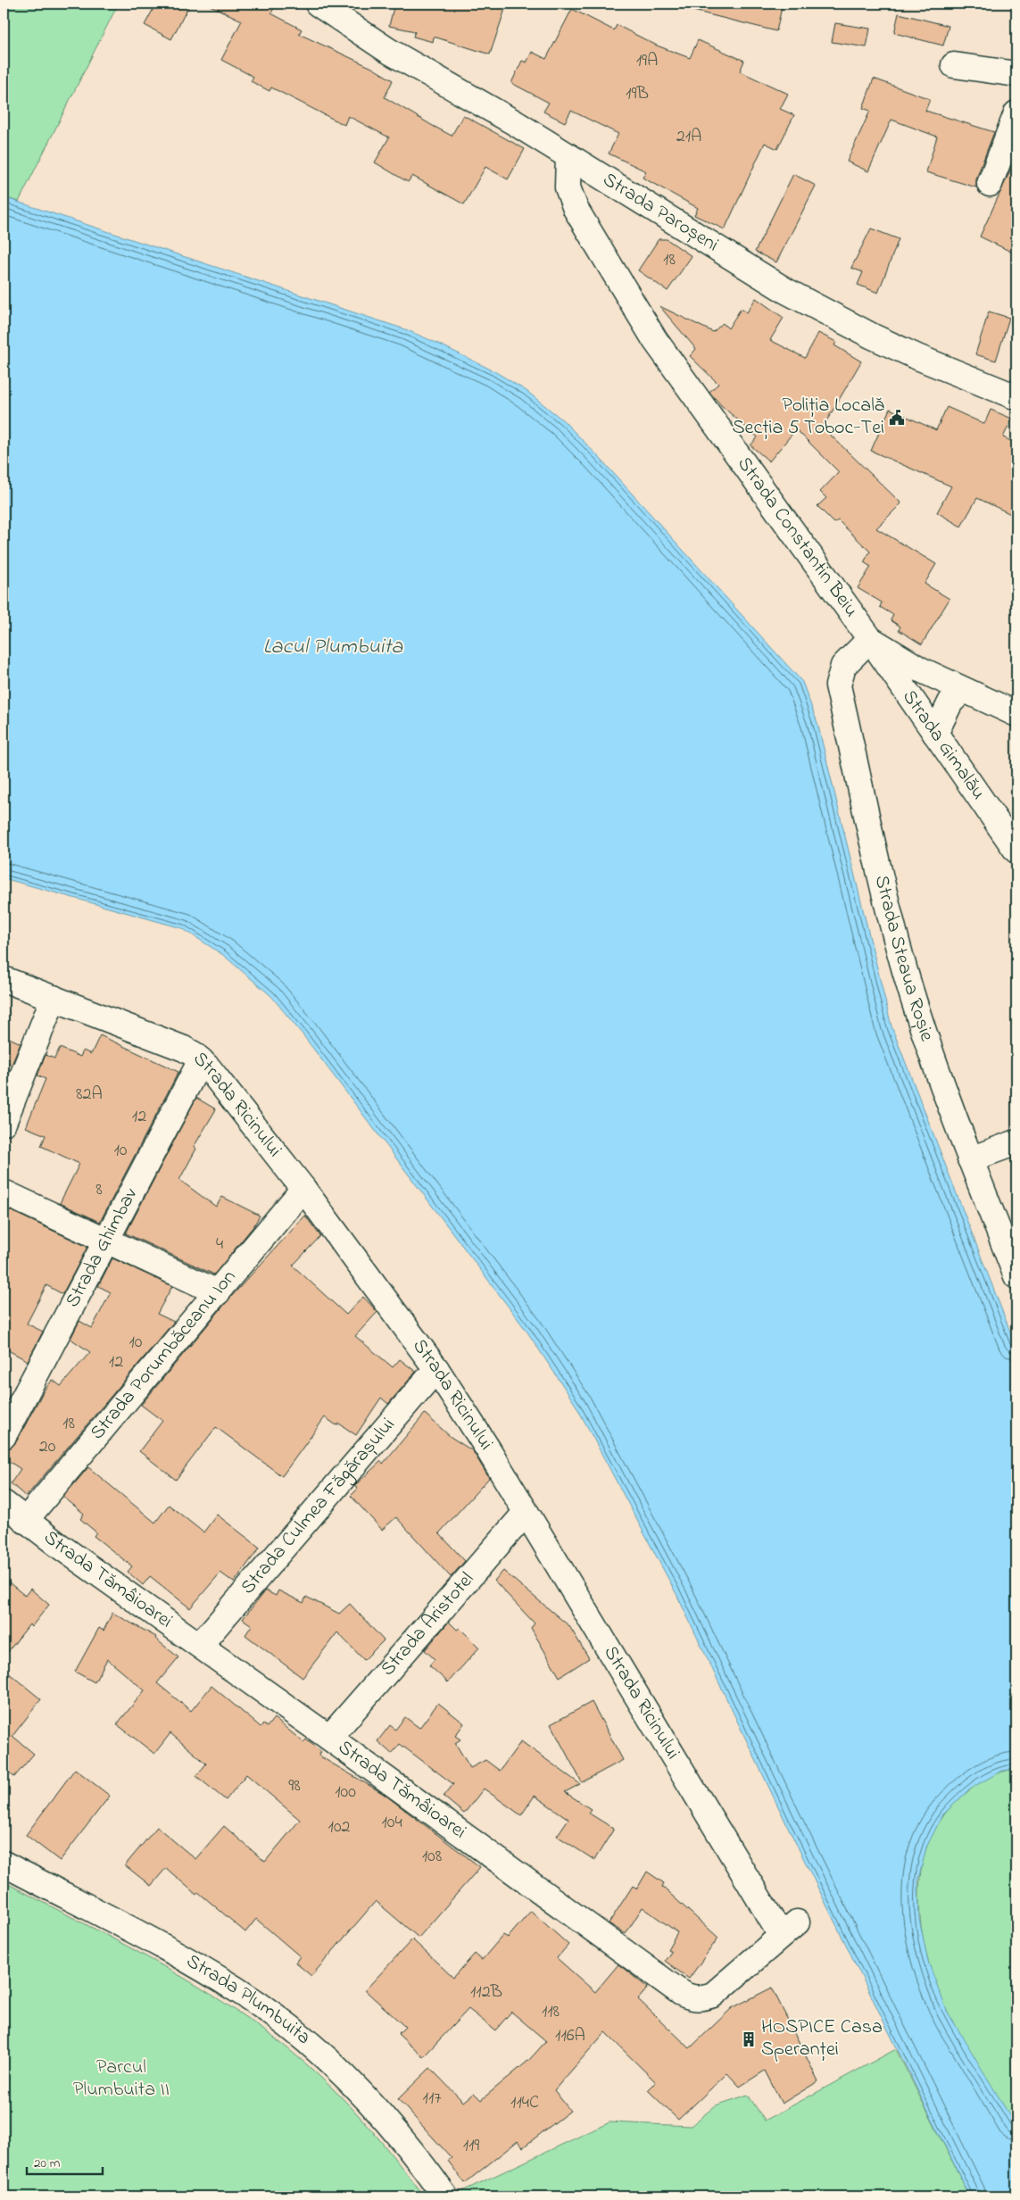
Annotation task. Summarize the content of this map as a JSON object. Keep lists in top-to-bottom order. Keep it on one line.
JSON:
{"streets":{"street":["Strada Paroșeni","Strada Constantin Beiu","Strada Gimalău","Strada Steaua Roșie","Strada Ricinului","Strada Ghimbav","Strada Porumbăceanu Ion","Strada Culmea Făgărașului","Strada Tămâioarei","Strada Aristotel","Strada Plumbuita"]},"crossings":[["Strada Paroșeni","Strada Constantin Beiu"],["Strada Constantin Beiu","Strada Gimalău"],["Strada Constantin Beiu","Strada Steaua Roșie"],["Strada Gimalău","Strada Steaua Roșie"],["Strada Ricinului","Strada Ghimbav"],["Strada Ricinului","Strada Porumbăceanu Ion"],["Strada Ricinului","Strada Culmea Făgărașului"],["Strada Ricinului","Strada Tămâioarei"],["Strada Ricinului","Strada Aristotel"],["Strada Porumbăceanu Ion","Strada Tămâioarei"],["Strada Culmea Făgărașului","Strada Tămâioarei"],["Strada Tămâioarei","Strada Aristotel"]],"water":["Lacul Plumbuita"],"parks":["Parcul Plumbuita II"],"places":{"public building":["Poliția Locală Secția 5 Toboc-Tei"],"building":["HOSPICE Casa Speranței"]},"house_numbers":["19A","19B","21A","18","82A","12","10","8","4","10","12","18","20","98","100","104","102","108","112B","118","116A","117","114C","119"],"scale_bar":"20 m"}
